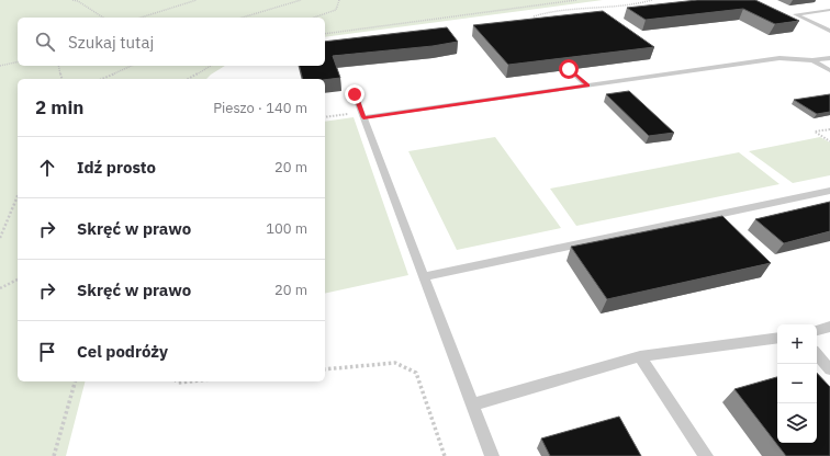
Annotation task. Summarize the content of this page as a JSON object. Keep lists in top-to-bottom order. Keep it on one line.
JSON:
{"page":{"search":"Szukaj tutaj","heading":["2 min","Pieszo · 140 m"],"list":[["Idź prosto","20 m"],["Skręć w prawo","100 m"],["Skręć w prawo","20 m"],"Cel podróży"],"map_buttons":["+","−"]}}
